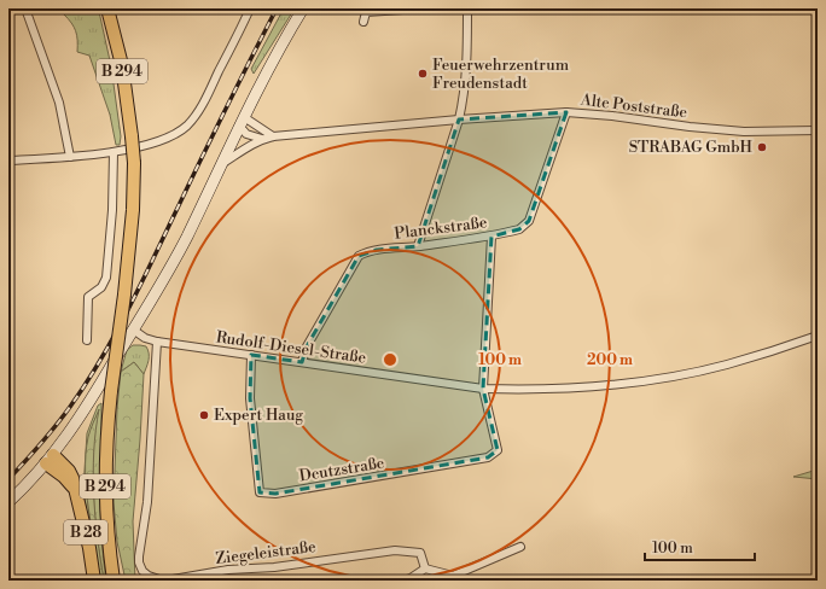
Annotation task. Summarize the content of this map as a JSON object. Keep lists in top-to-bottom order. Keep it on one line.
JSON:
{"streets":{"main road":["B 294","B 28"],"street":["Alte Poststraße","Planckstraße","Rudolf-Diesel-Straße","Deutzstraße","Ziegeleistraße"]},"crossings":[["Alte Poststraße","Planckstraße"],["Planckstraße","Rudolf-Diesel-Straße"],["Rudolf-Diesel-Straße","Deutzstraße"],["Rudolf-Diesel-Straße","Ziegeleistraße"]],"places":["Feuerwehrzentrum Freudenstadt","STRABAG GmbH","Expert Haug"],"scale_bar":"100 m","rings":["100 m","200 m"]}
